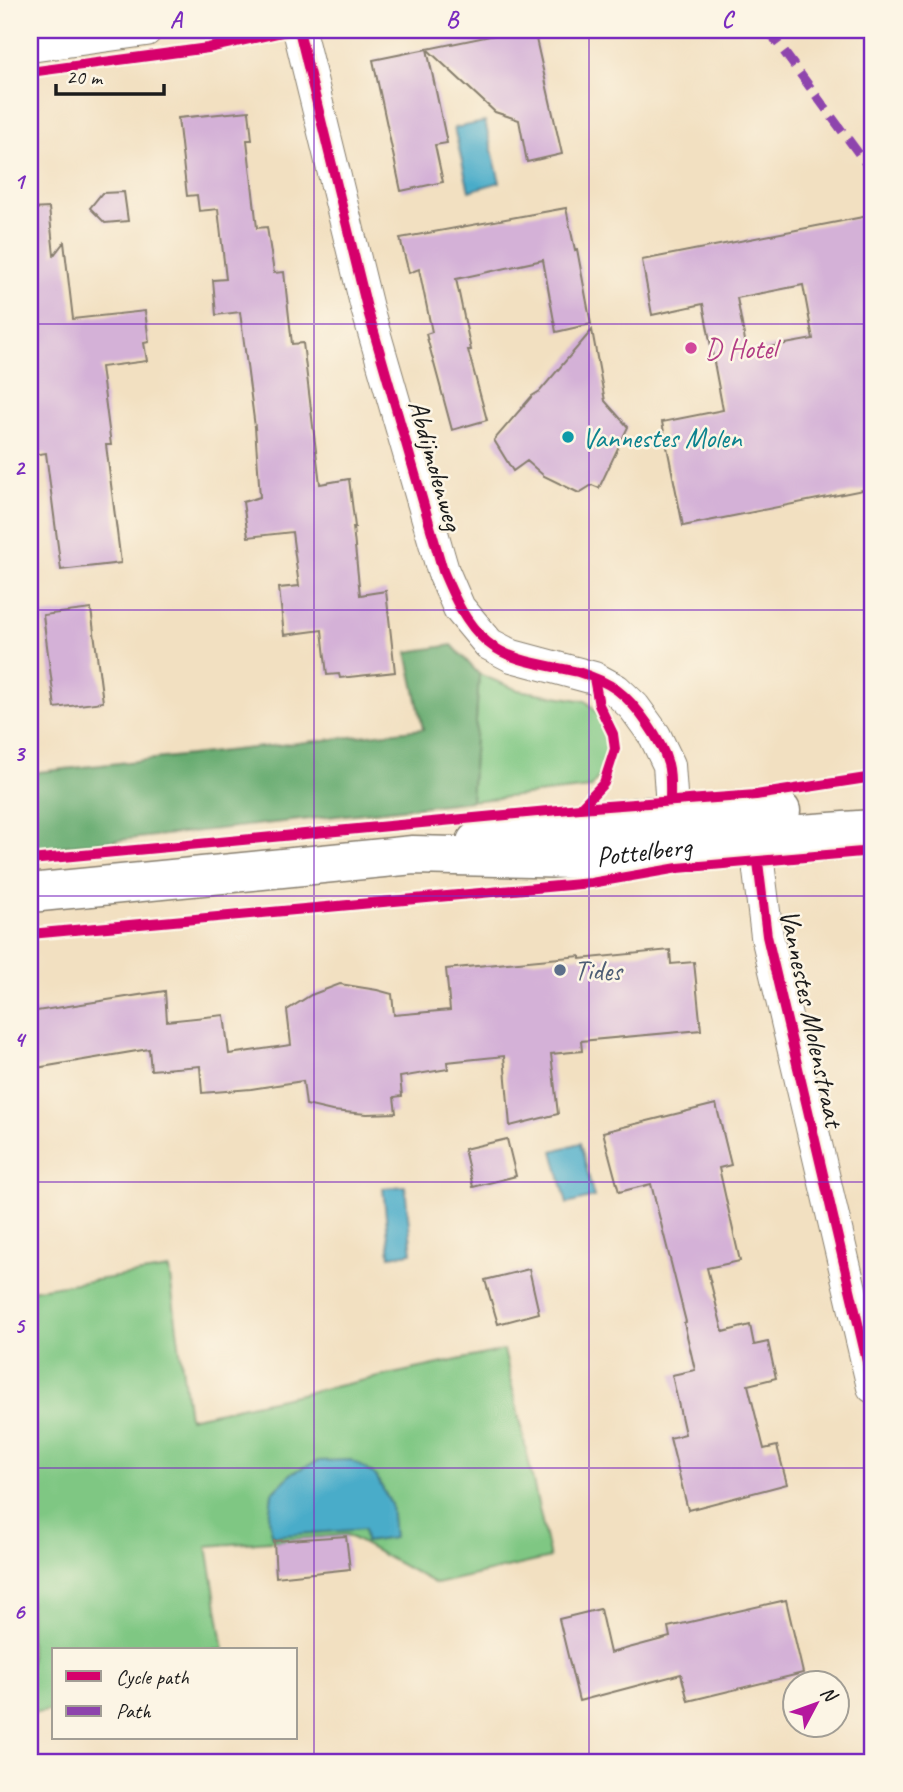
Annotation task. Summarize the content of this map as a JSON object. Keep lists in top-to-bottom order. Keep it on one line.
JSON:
{"streets":{"main road":["Pottelberg"],"street":["Abdijmolenweg","Vannestes Molenstraat"]},"crossings":[["Abdijmolenweg","Pottelberg"],["Pottelberg","Vannestes Molenstraat"]],"places":["D Hotel","Vannestes Molen","Tides"],"legend":["Cycle path","Path"],"scale_bar":"20 m","north":"top right","grid":{"columns":["A","B","C"],"rows":["1","2","3","4","5","6"]}}
